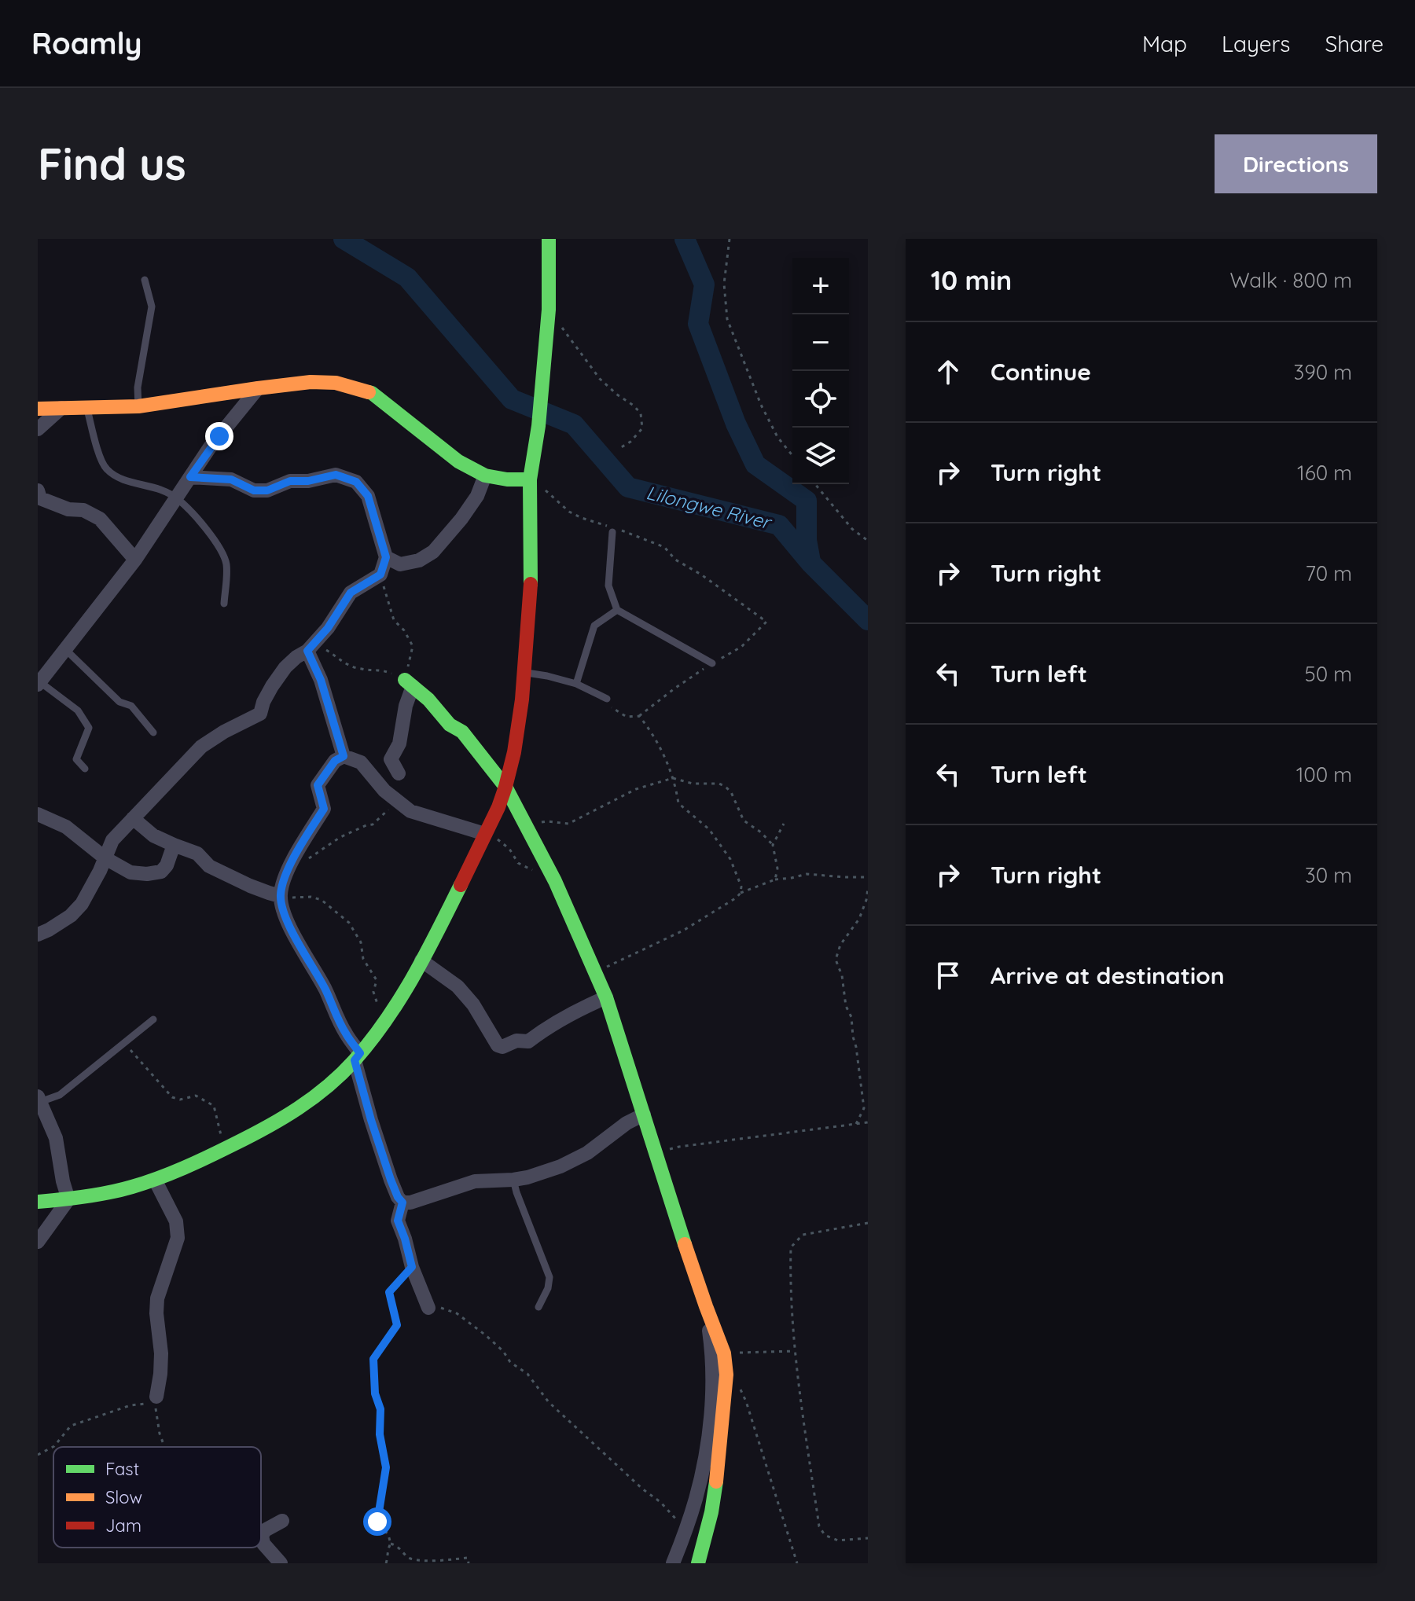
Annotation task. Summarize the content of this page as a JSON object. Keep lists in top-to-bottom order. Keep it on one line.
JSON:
{"water":["Lilongwe River"],"legend":["Fast","Slow","Jam"],"page":{"header":"Roamly","nav":["Map","Layers","Share"],"buttons":"Directions","title":"Find us","heading":["10 min","Walk · 800 m"],"map_buttons":["+","−"],"list":[["Continue","390 m"],["Turn right","160 m"],["Turn right","70 m"],["Turn left","50 m"],["Turn left","100 m"],["Turn right","30 m"],"Arrive at destination"]}}
